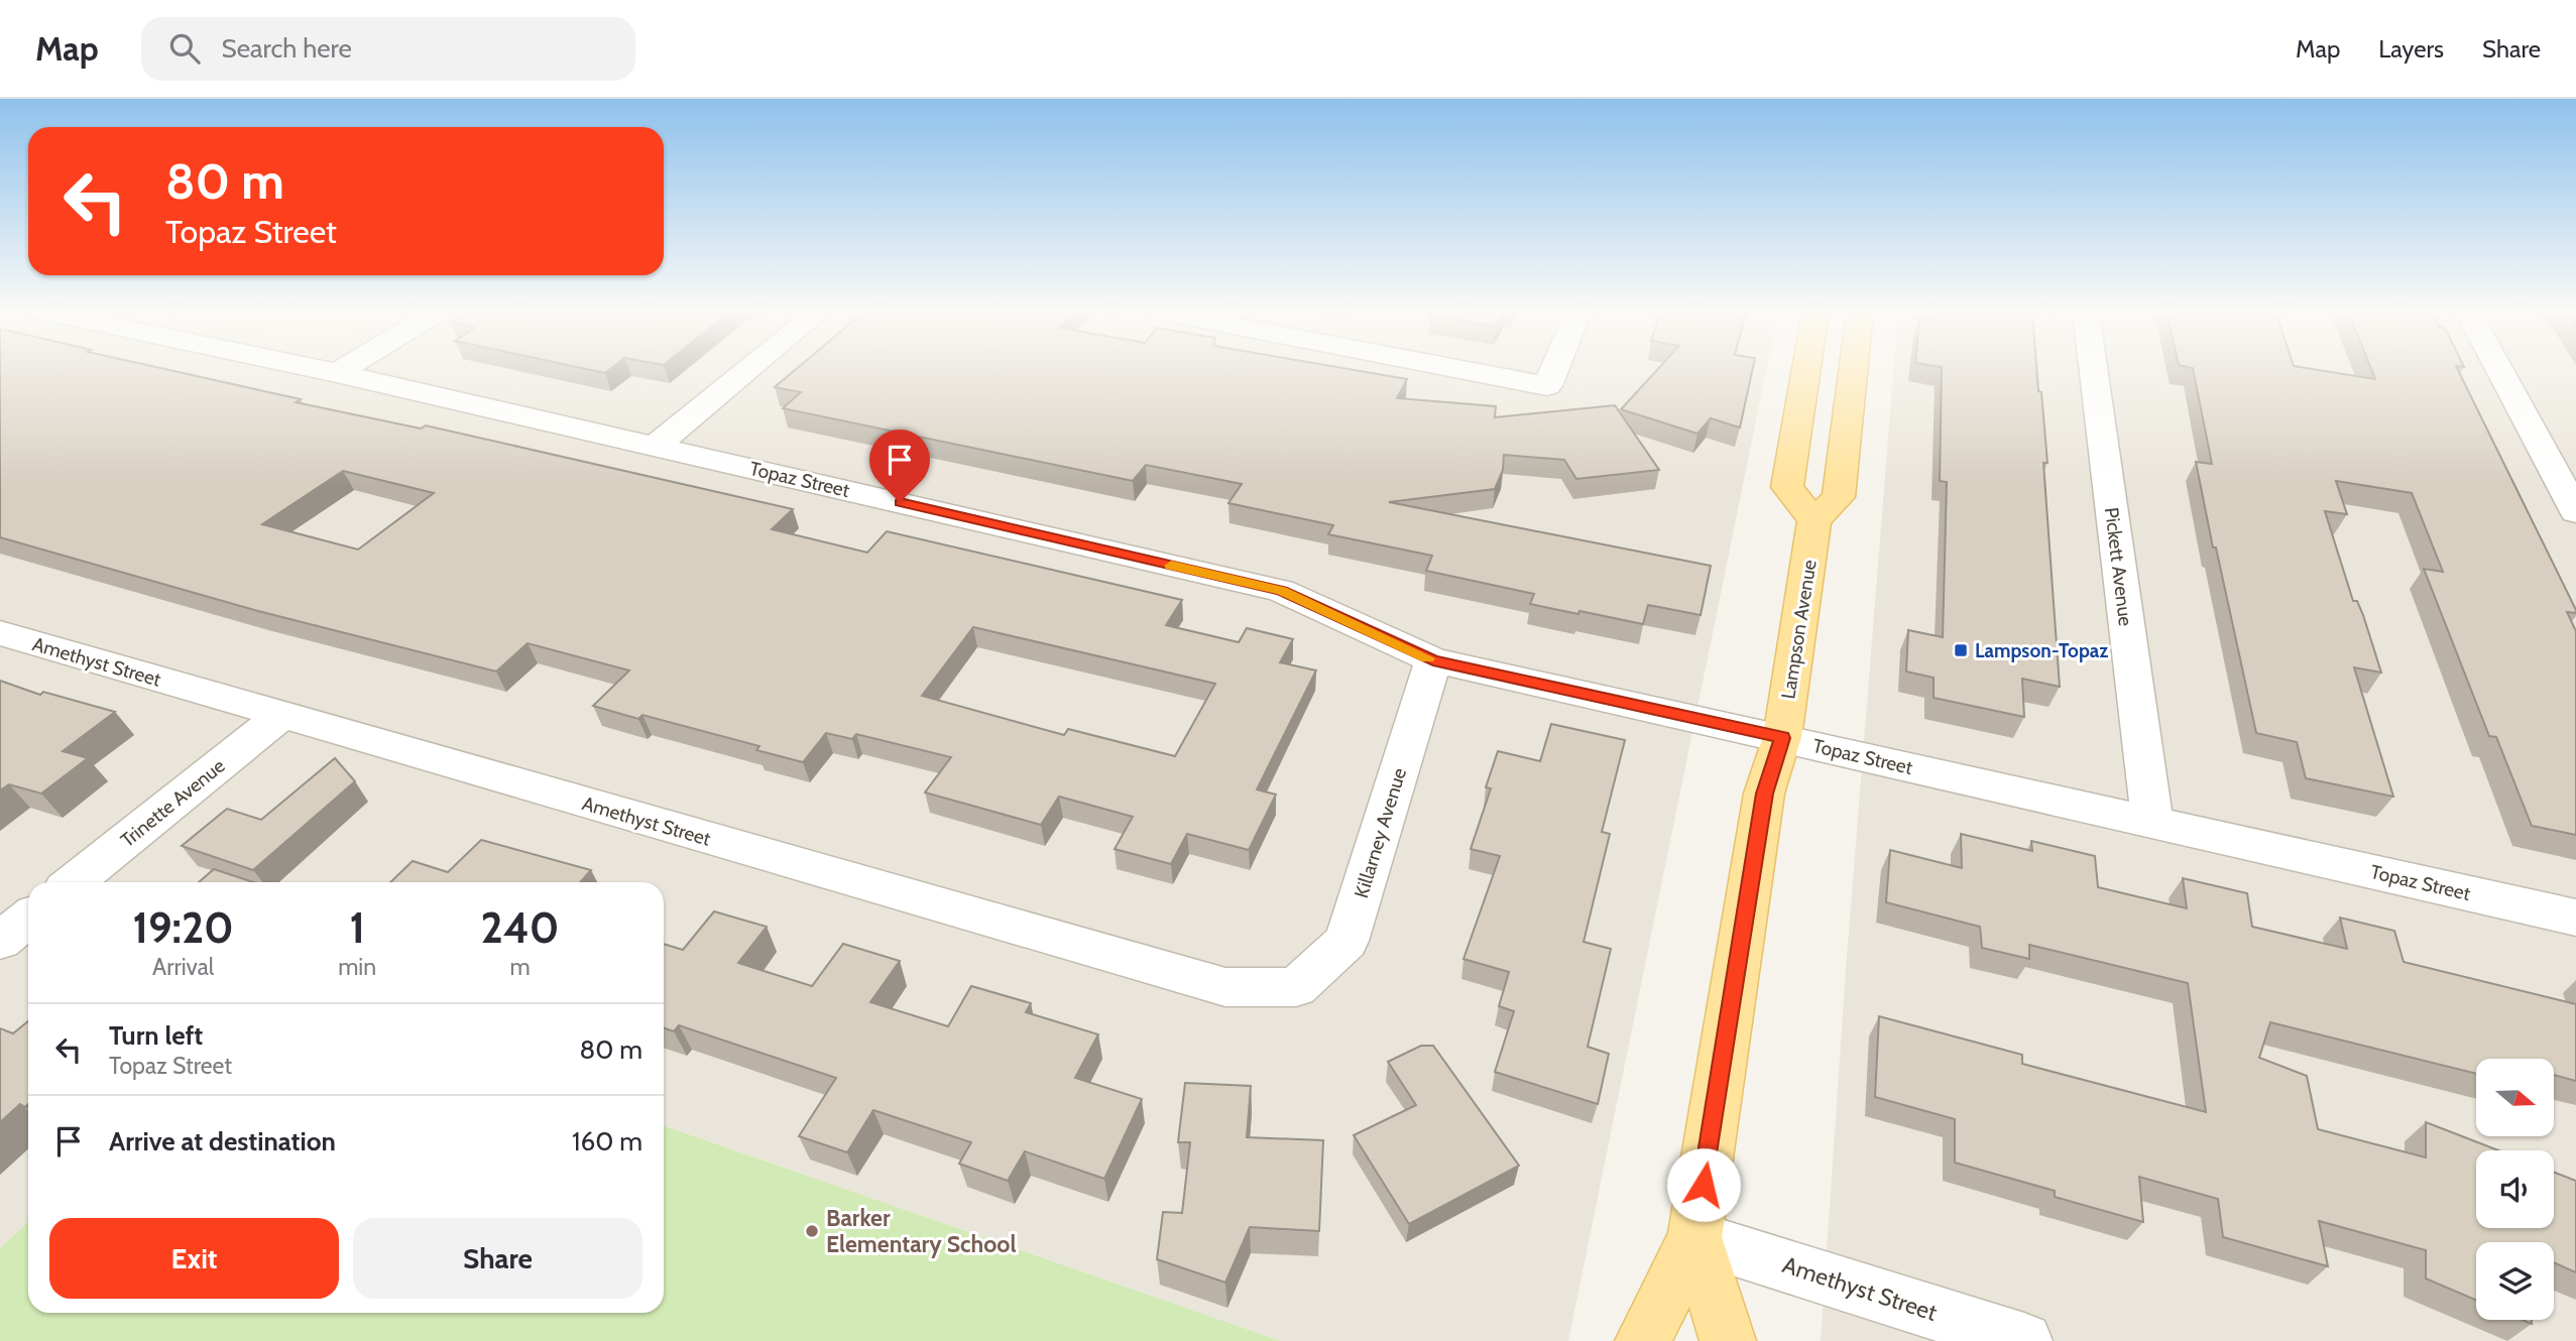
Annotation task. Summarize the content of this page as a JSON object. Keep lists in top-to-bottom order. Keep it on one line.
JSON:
{"streets":{"main road":["Lampson Avenue"],"street":["Topaz Street","Pickett Avenue","Amethyst Street","Trinette Avenue","Killarney Avenue"]},"crossings":[["Topaz Street","Pickett Avenue"],["Topaz Street","Lampson Avenue"],["Topaz Street","Killarney Avenue"],["Lampson Avenue","Amethyst Street"],["Amethyst Street","Trinette Avenue"],["Amethyst Street","Killarney Avenue"]],"places":{"transit":["Lampson-Topaz"],"other":["Barker Elementary School"]},"north":"right","page":{"header":"Map","search":"Search here","nav":["Map","Layers","Share"],"turn":["80 m","Topaz Street"],"eta":["19:20","Arrival","1","min","240","m"],"list":[{"name":"Turn left","note":"Topaz Street","value":"80 m"},{"name":"Arrive at destination","value":"160 m"}],"buttons":["Exit","Share"]}}
